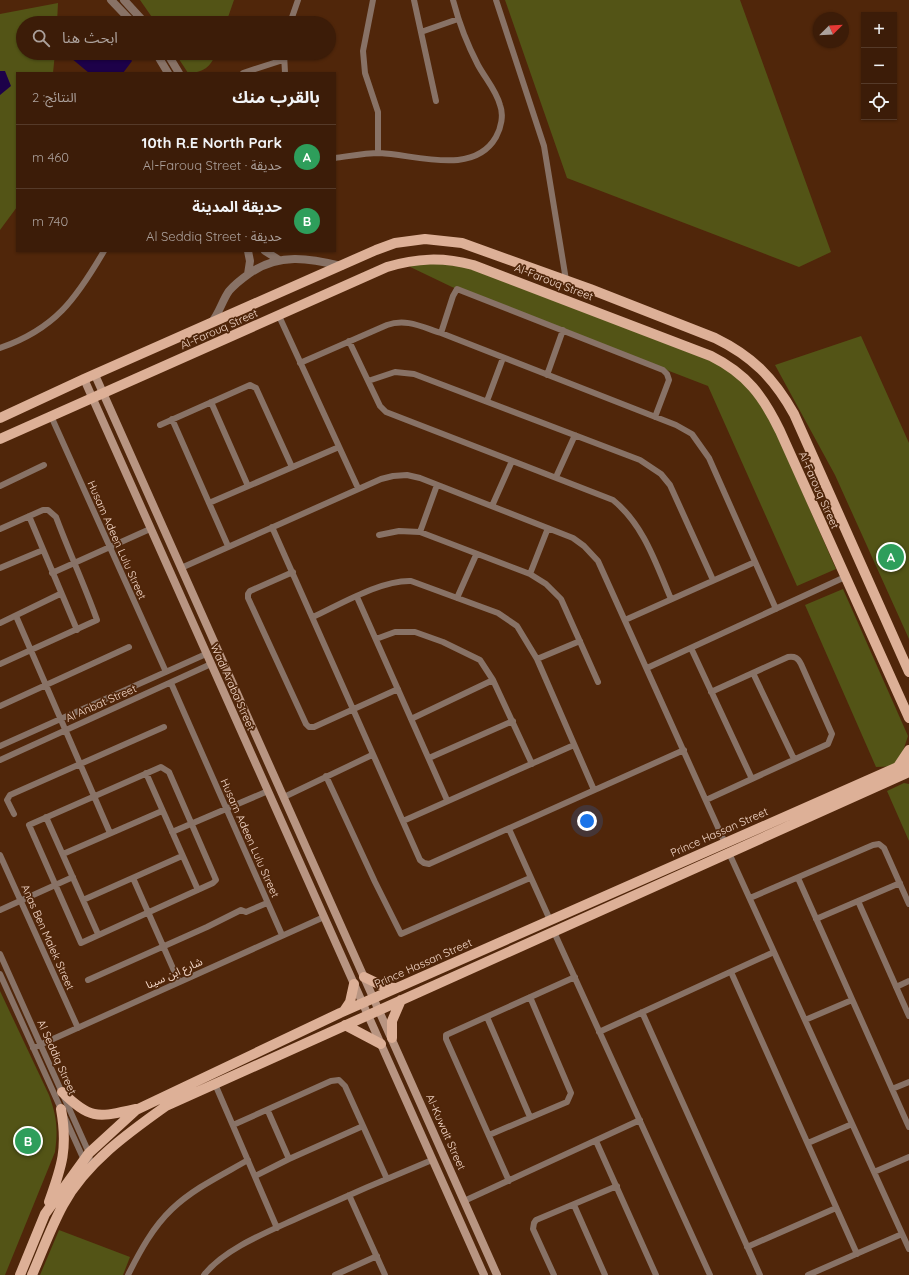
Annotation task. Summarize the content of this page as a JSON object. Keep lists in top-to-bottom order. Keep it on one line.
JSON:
{"streets":{"main road":["Al-Farouq Street","Wadi Araba Street","Prince Hassan Street","Al-Kuwait Street"],"street":["Husam Adeen Lulu Street","Al Anbat Street","Anas Ben Malek Street","شارع ابن سينا","Al Seddiq Street"]},"crossings":[["Al-Farouq Street","Husam Adeen Lulu Street"],["Al-Farouq Street","Wadi Araba Street"],["Husam Adeen Lulu Street","Al Anbat Street"],["Husam Adeen Lulu Street","شارع ابن سينا"],["Wadi Araba Street","Al Anbat Street"],["Wadi Araba Street","Prince Hassan Street"],["Wadi Araba Street","شارع ابن سينا"],["Wadi Araba Street","Al-Kuwait Street"],["Prince Hassan Street","Al Seddiq Street"],["Prince Hassan Street","Al-Kuwait Street"],["Anas Ben Malek Street","شارع ابن سينا"],["شارع ابن سينا","Al Seddiq Street"]],"north":"top right","page":{"map_buttons":["+","−"],"search":"ابحث هنا","heading":["بالقرب منك","النتائج: 2"],"list":[{"mark":"A","name":"10th R.E North Park","note":"حديقة · Al-Farouq Street","value":"460 m"},{"mark":"B","name":"حديقة المدينة","note":"حديقة · Al Seddiq Street","value":"740 m"}],"pins":["A","B"]}}
